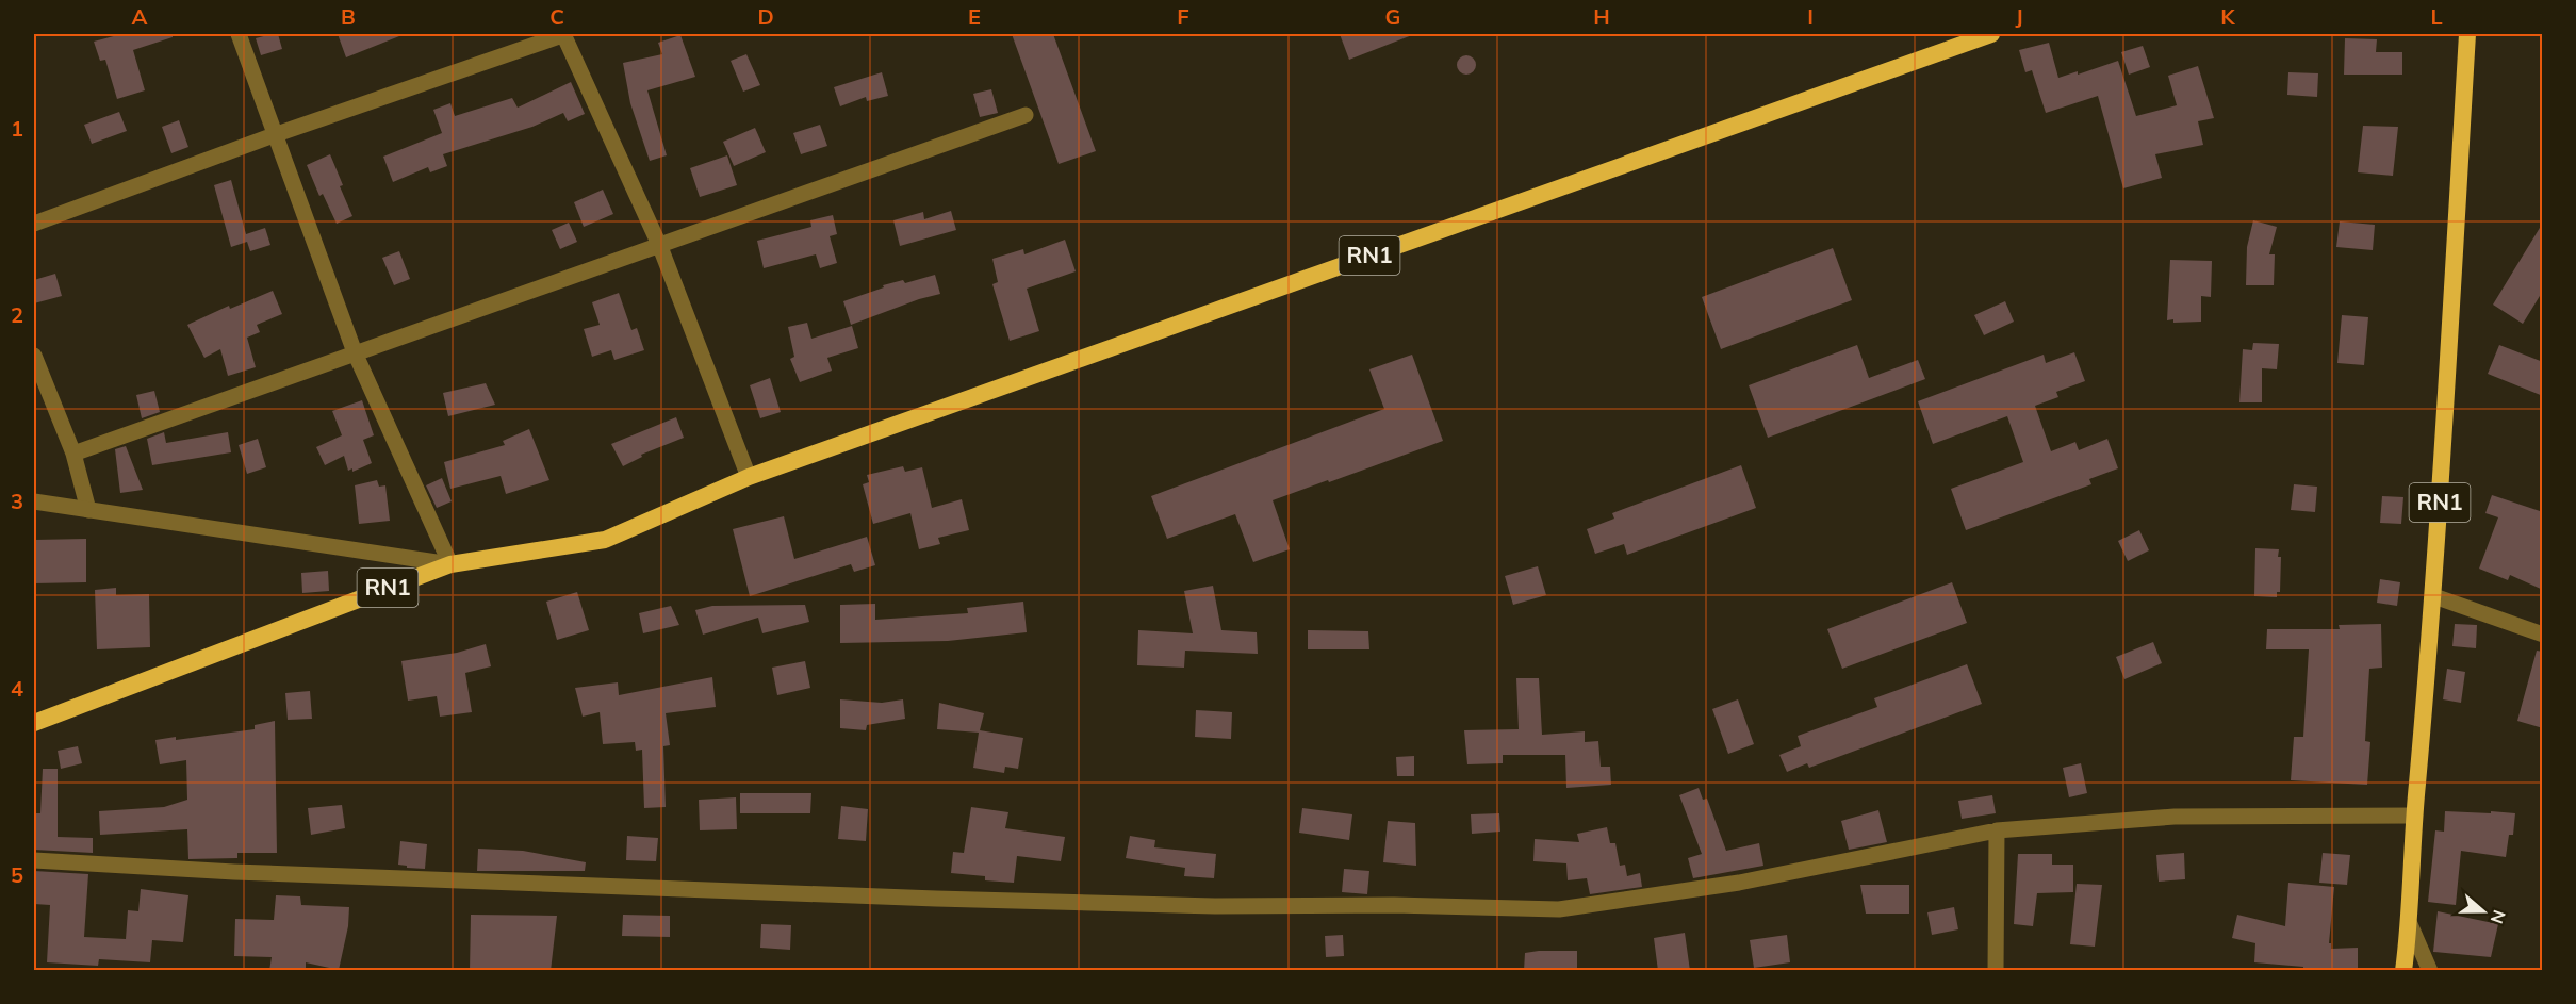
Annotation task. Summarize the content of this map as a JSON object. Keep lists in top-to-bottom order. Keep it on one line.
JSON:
{"streets":{"highway":["RN1"]},"north":"right","grid":{"columns":["A","B","C","D","E","F","G","H","I","J","K","L"],"rows":["1","2","3","4","5"]}}
